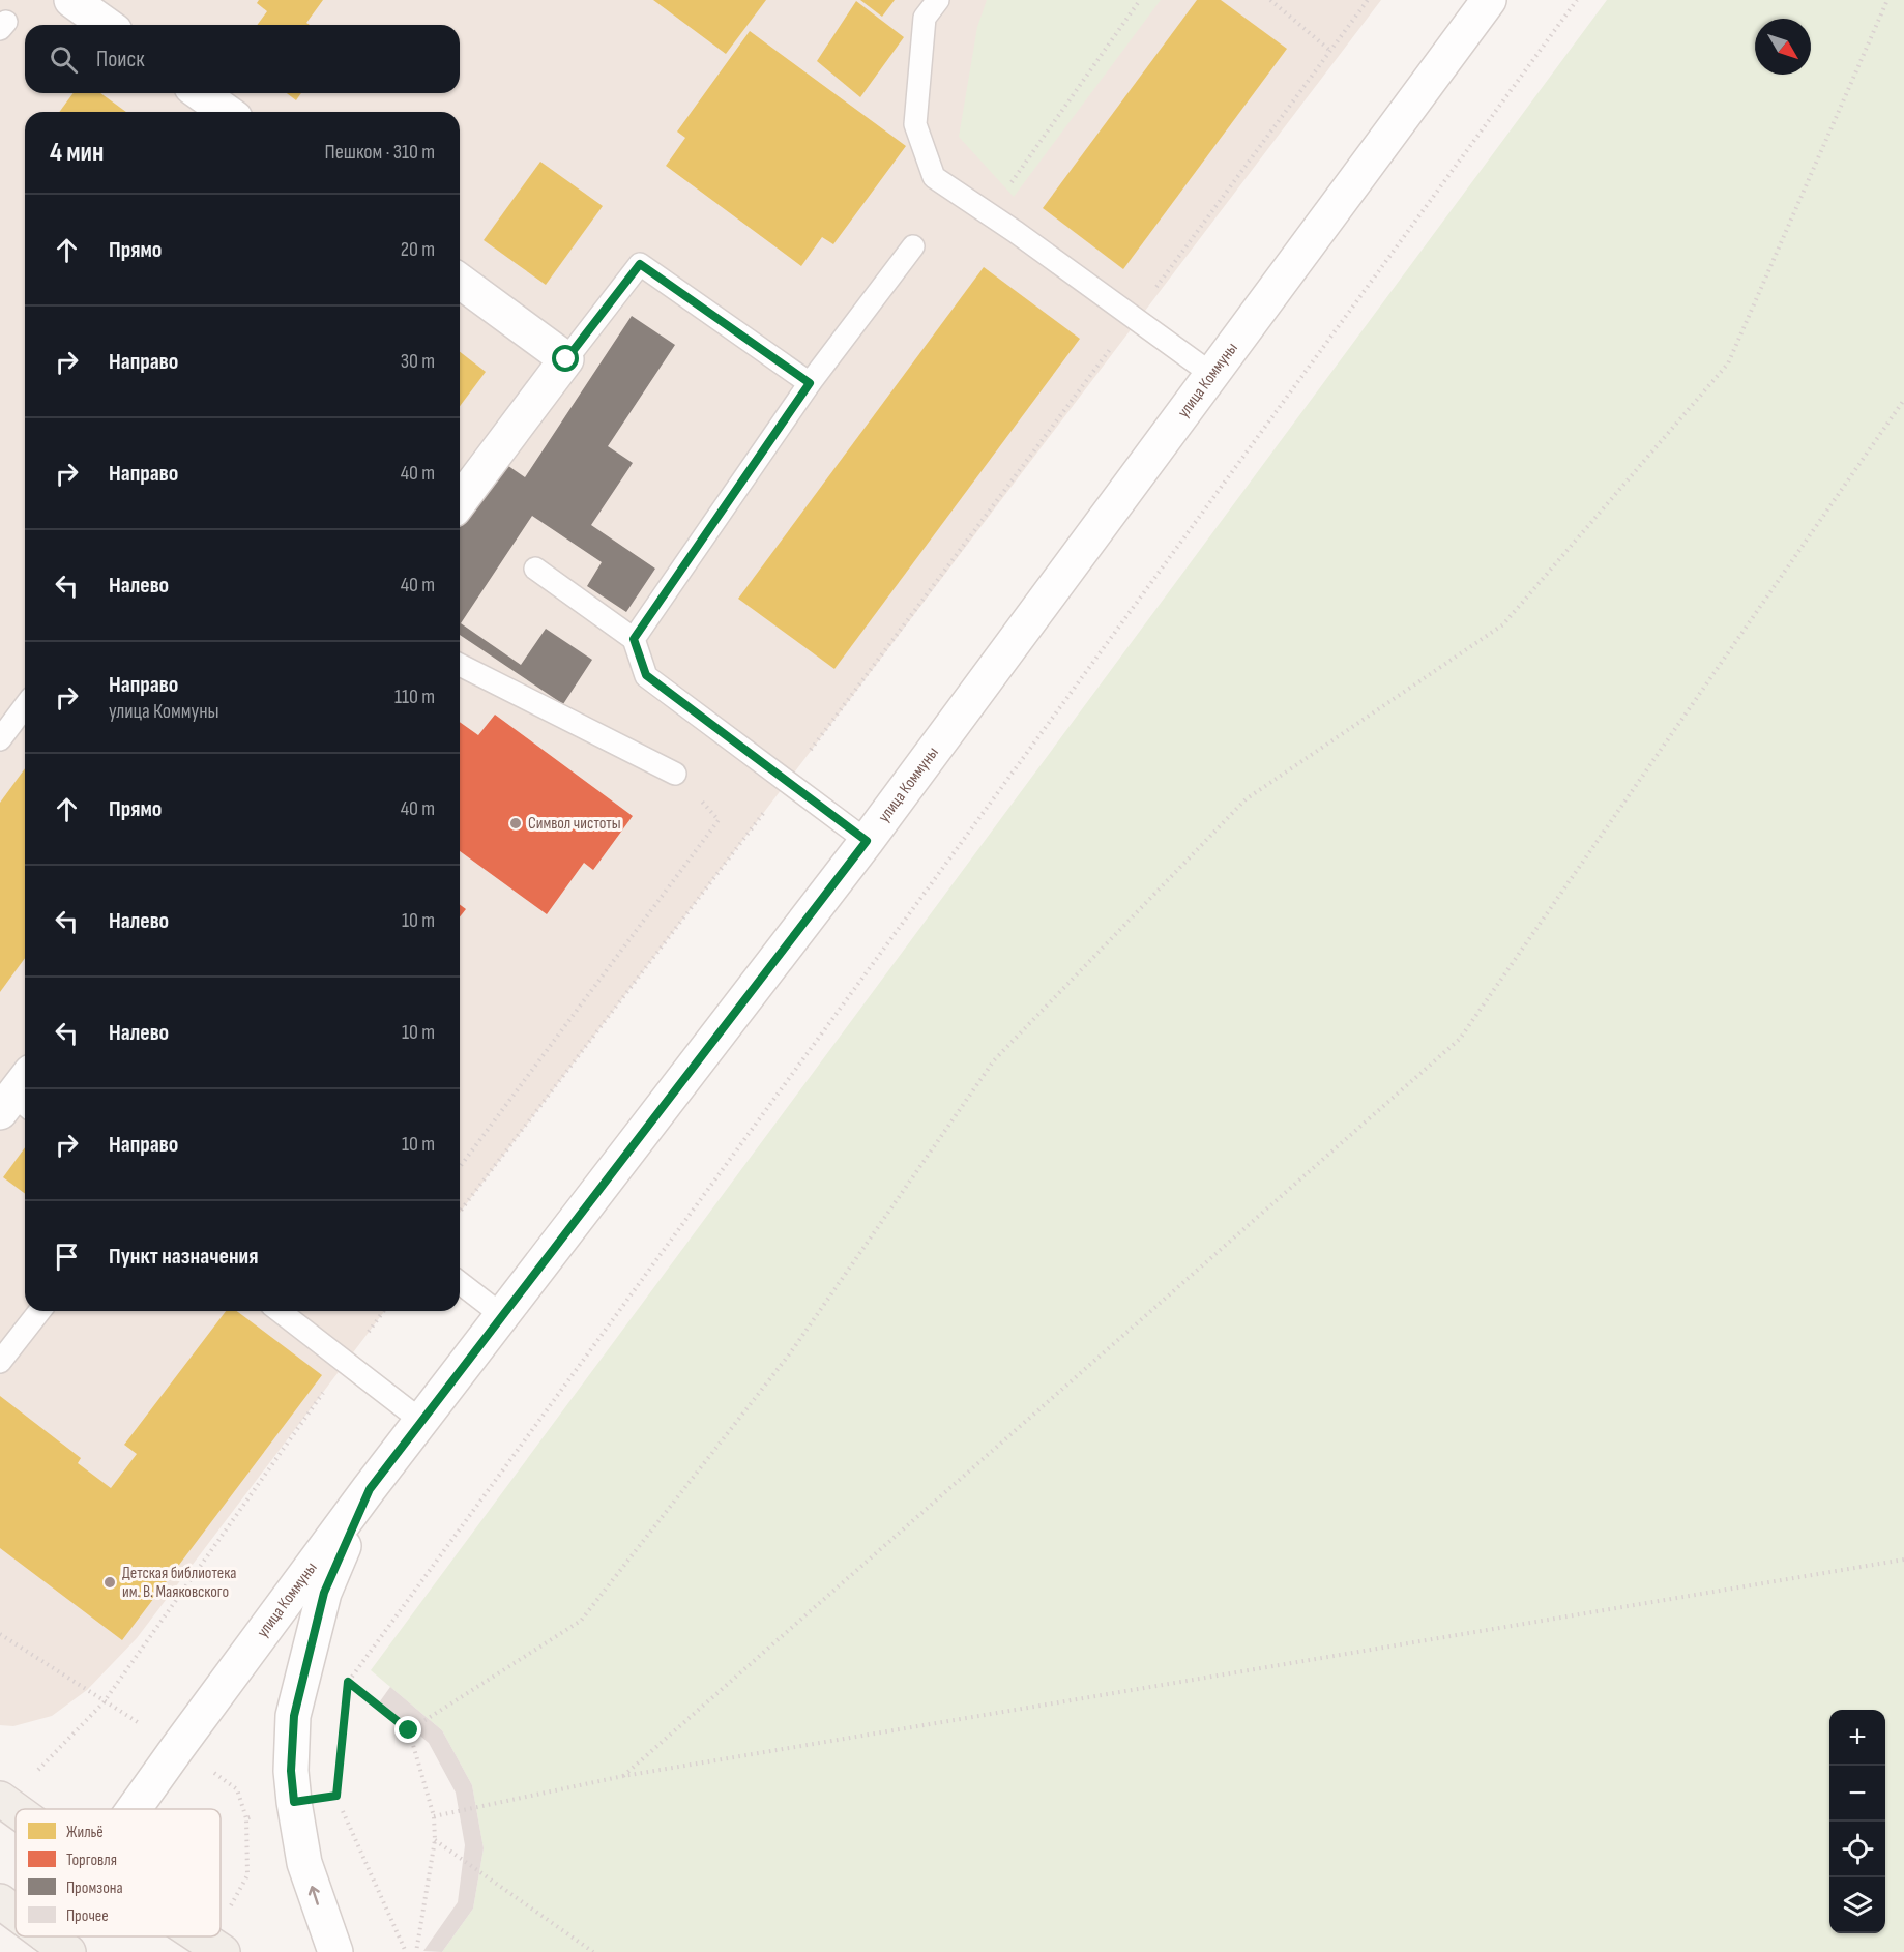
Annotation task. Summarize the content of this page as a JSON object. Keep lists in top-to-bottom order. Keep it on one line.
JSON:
{"streets":{"street":["улица Коммуны"]},"places":["Символ чистоты","Детская библиотека им. В. Маяковского"],"legend":["Жильё","Торговля","Промзона","Прочее"],"north":"bottom right","page":{"search":"Поиск","heading":["4 мин","Пешком · 310 m"],"list":[["Прямо","20 m"],["Направо","30 m"],["Направо","40 m"],["Налево","40 m"],["Направо","улица Коммуны","110 m"],["Прямо","40 m"],["Налево","10 m"],["Налево","10 m"],["Направо","10 m"],"Пункт назначения"],"map_buttons":["+","−"]}}
